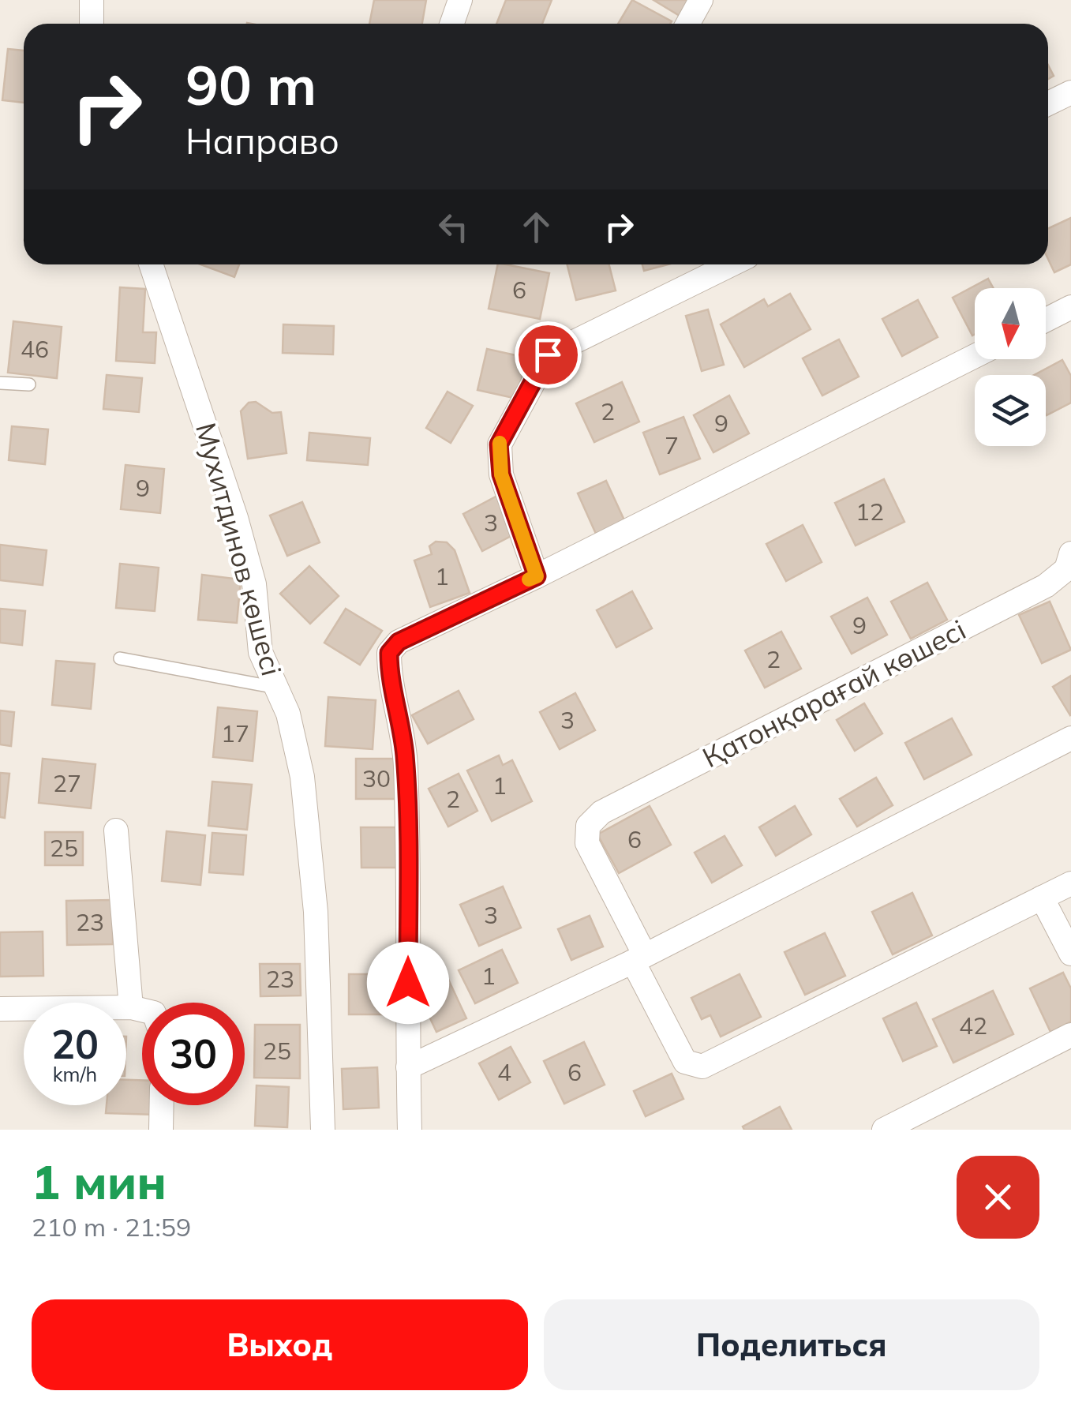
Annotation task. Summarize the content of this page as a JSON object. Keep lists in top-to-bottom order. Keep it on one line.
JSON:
{"streets":{"street":["Мухитдинов көшесі","Қатонқарағай көшесі"]},"house_numbers":["6","46","2","9","7","9","12","3","1","9","2","3","17","30","27","1","2","6","25","3","23","1","23","42","25","4","6"],"north":"bottom","page":{"turn":["90 m","Направо"],"speed":"20 km/h","limit":"30","heading":["1 мин","210 m · 21:59"],"buttons":["Выход","Поделиться"]}}
